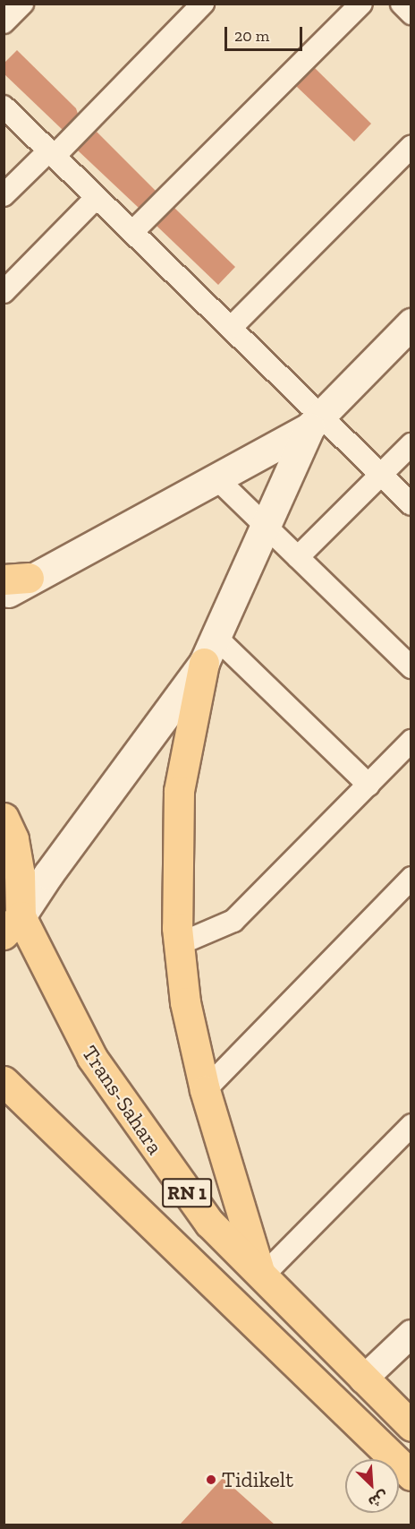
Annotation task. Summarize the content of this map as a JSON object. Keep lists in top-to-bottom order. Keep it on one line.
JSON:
{"streets":{"main road":["Trans-Sahara","RN 1"]},"places":["Tidikelt"],"scale_bar":"20 m","north":"bottom right"}
